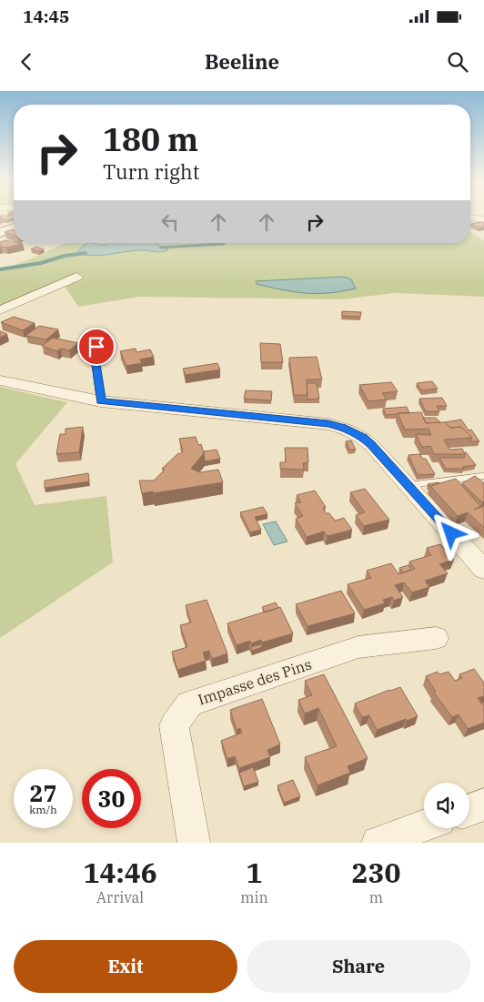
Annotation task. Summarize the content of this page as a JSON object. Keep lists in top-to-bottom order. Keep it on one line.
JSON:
{"streets":{"street":["Impasse des Pins"]},"page":{"status":"14:45","header":"Beeline","turn":["180 m","Turn right"],"speed":"27 km/h","limit":"30","eta":["14:46","Arrival","1","min","230","m"],"buttons":["Exit","Share"]}}
